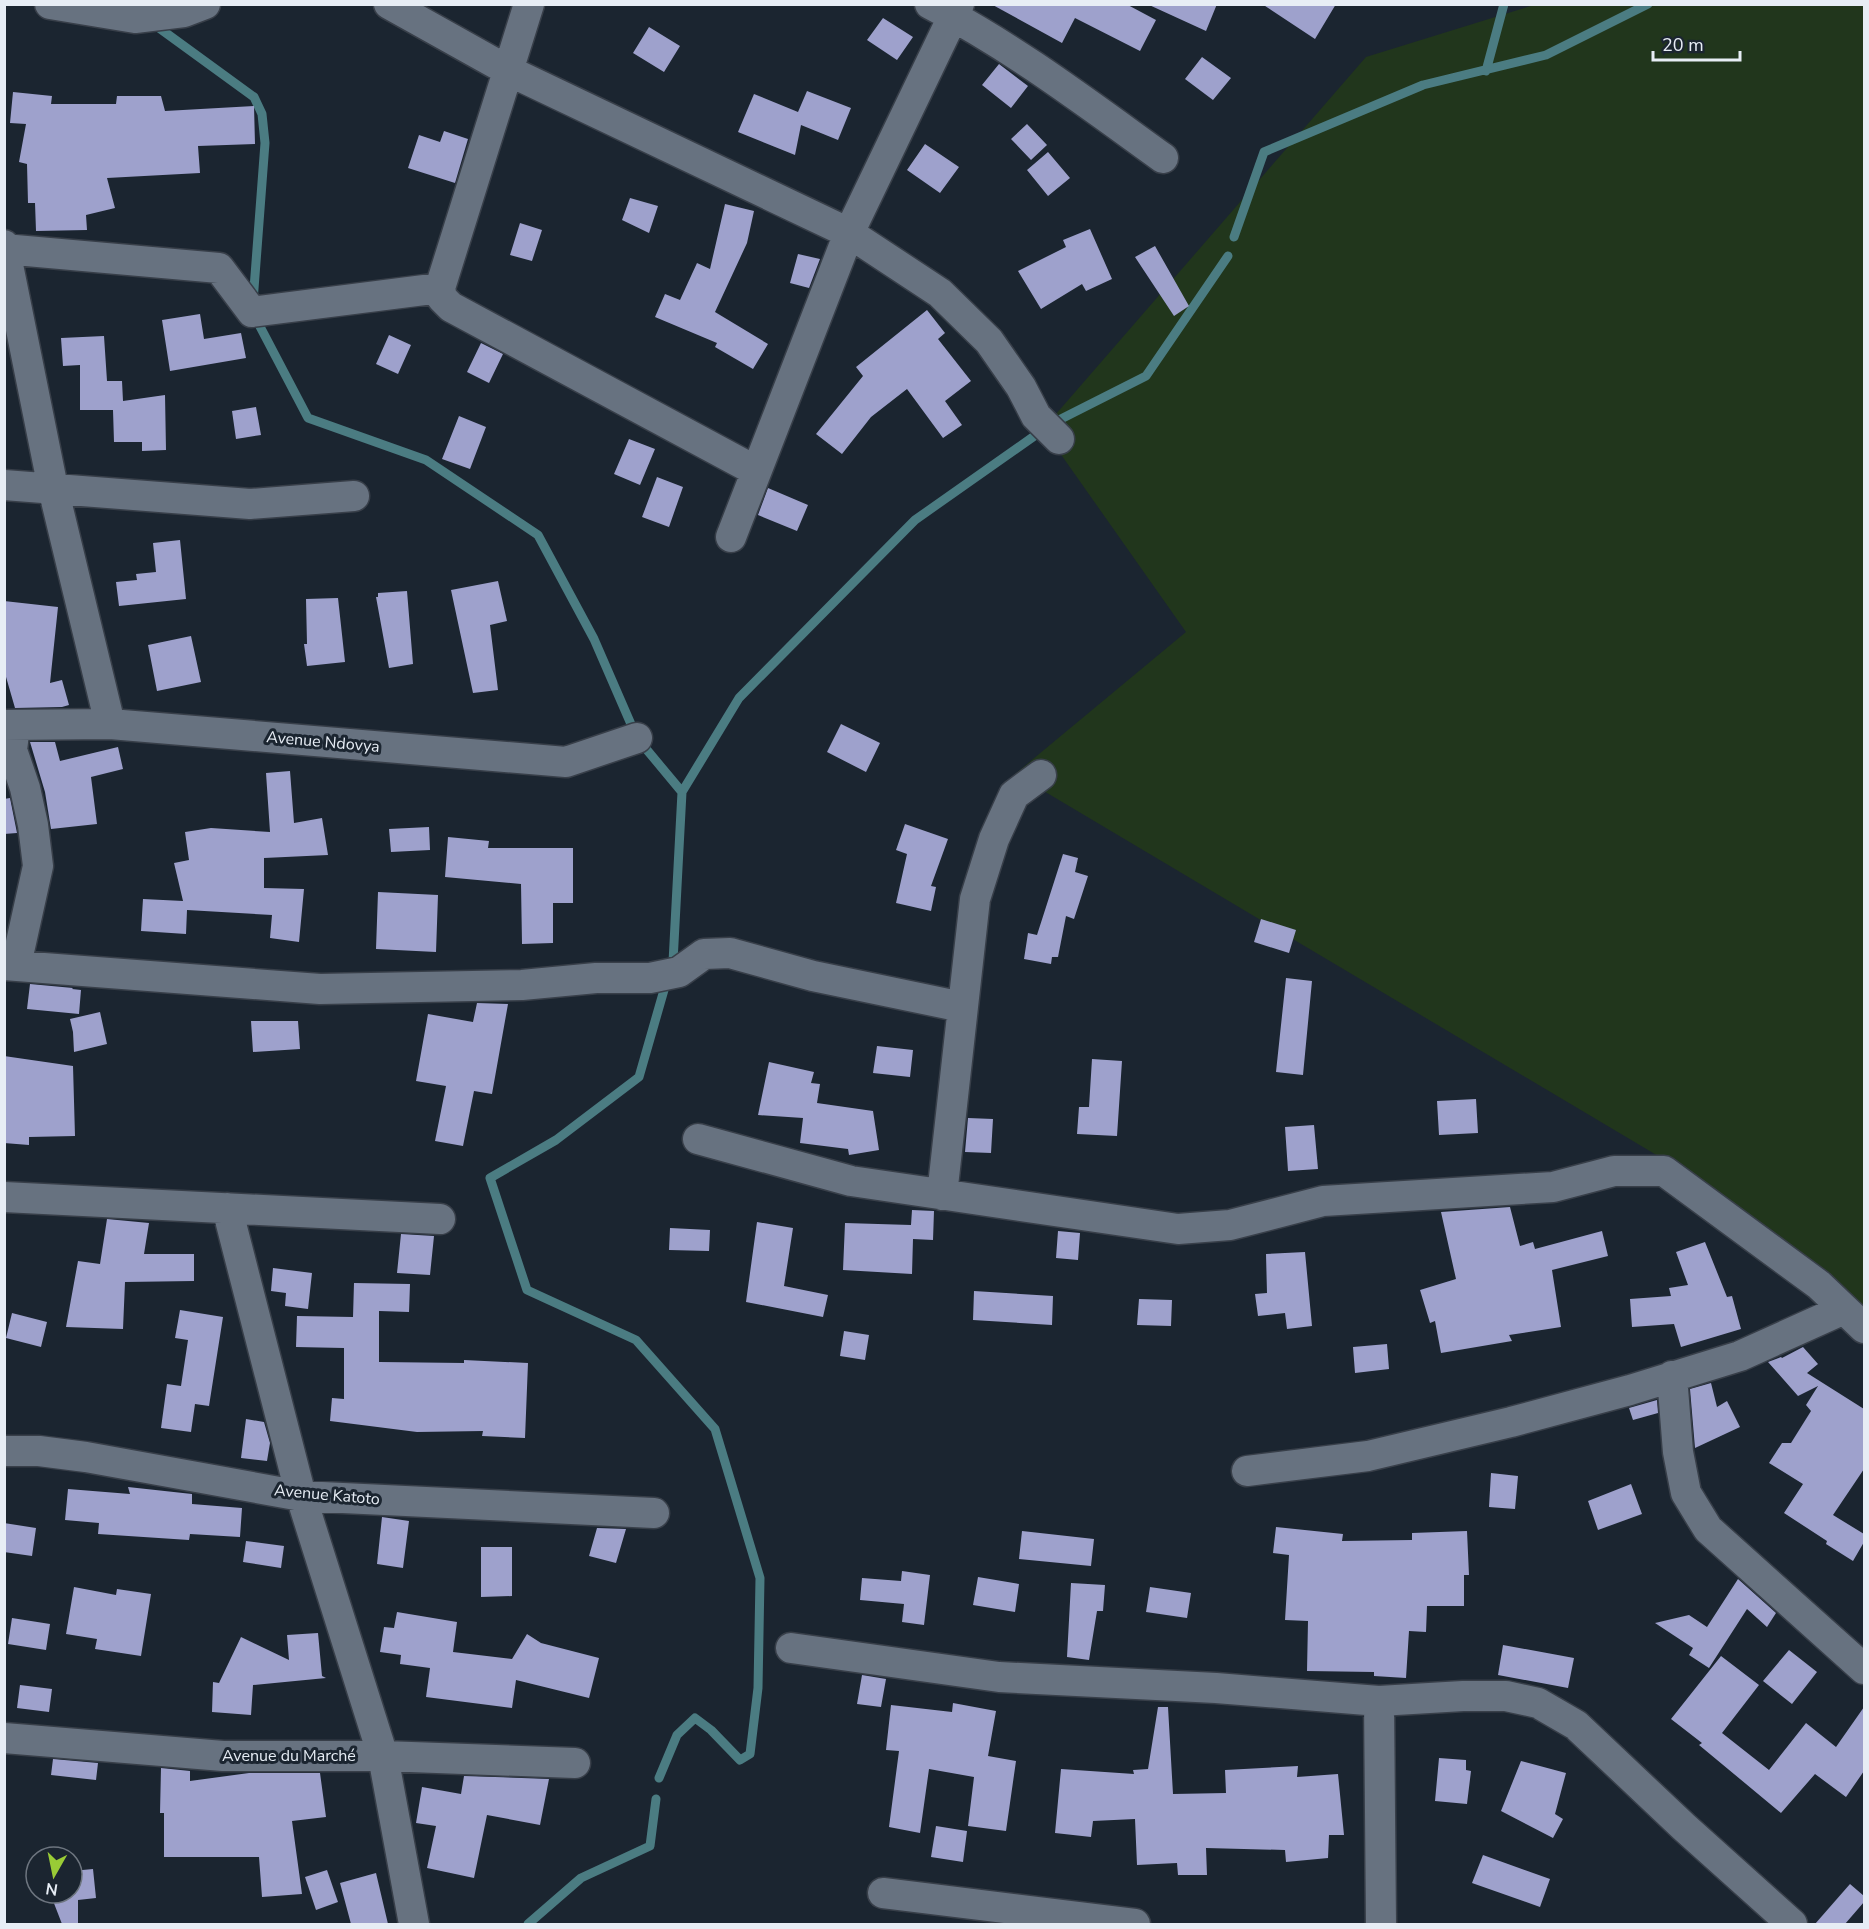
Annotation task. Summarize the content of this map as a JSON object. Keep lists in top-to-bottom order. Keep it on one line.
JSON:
{"streets":{"street":["Avenue Ndovya","Avenue Katoto","Avenue du Marché"]},"scale_bar":"20 m","north":"bottom"}
